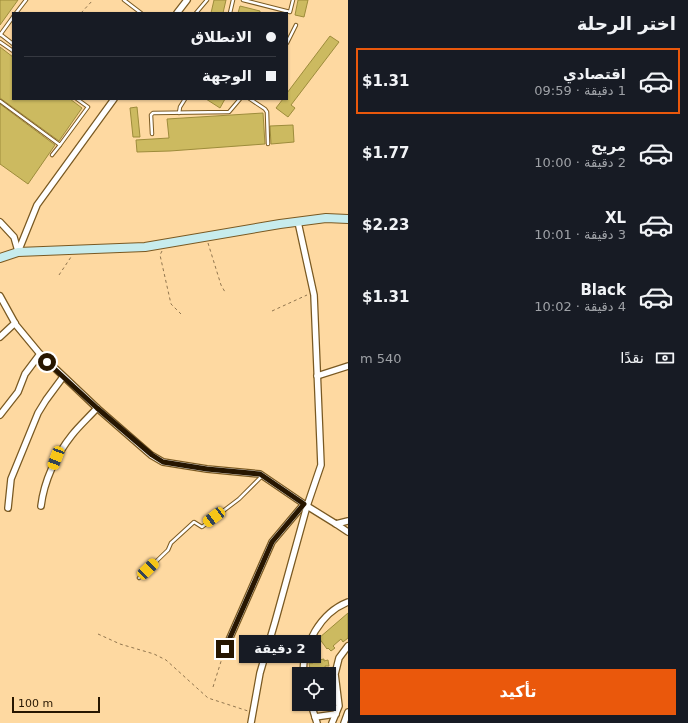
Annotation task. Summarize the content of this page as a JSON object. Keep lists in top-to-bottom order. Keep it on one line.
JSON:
{"scale_bar":"100 m","page":{"heading":"اختر الرحلة","banner":["الانطلاق","الوجهة"],"list":[{"name":"اقتصادي","note":"1 دقيقة · 09:59","value":"$1.31"},{"name":"مريح","note":"2 دقيقة · 10:00","value":"$1.77"},{"name":"XL","note":"3 دقيقة · 10:01","value":"$2.23"},{"name":"Black","note":"4 دقيقة · 10:02","value":"$1.31"}],"pay":["نقدًا","540 m"],"bubble":"2 دقيقة","buttons":"تأكيد","scale":"100 m"}}
